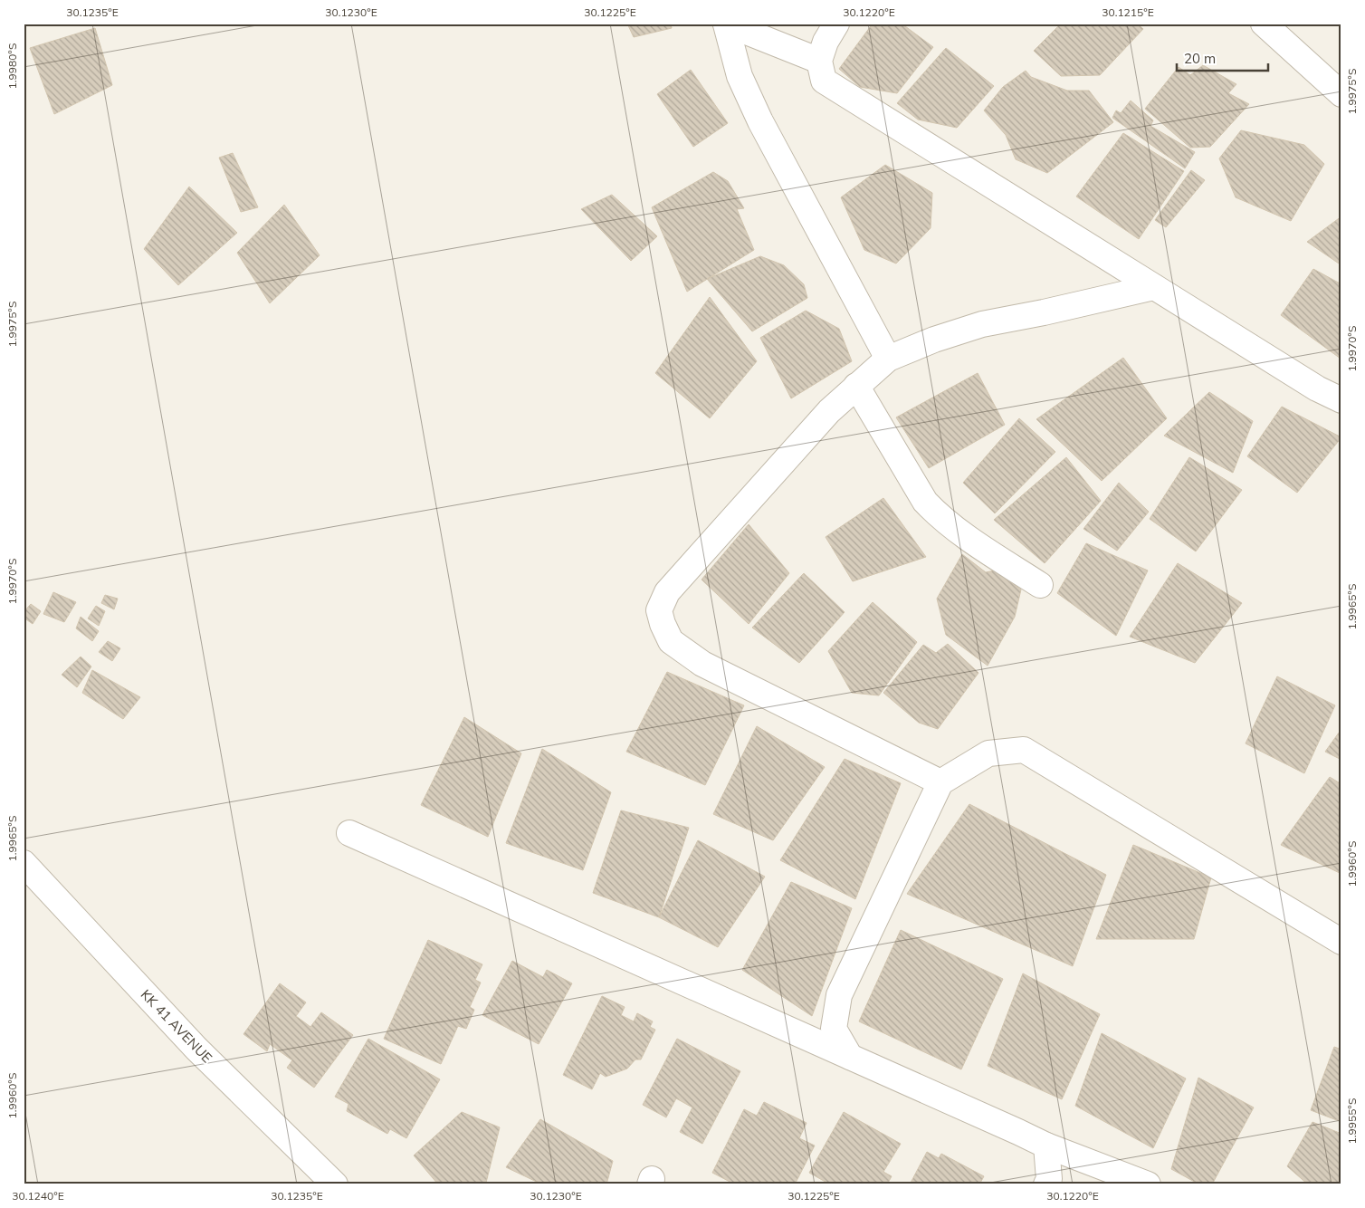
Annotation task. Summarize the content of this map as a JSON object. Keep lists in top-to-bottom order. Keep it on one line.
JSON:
{"streets":{"street":["KK 41 AVENUE"]},"scale_bar":"20 m","coordinates":["30.1235°E","30.1230°E","30.1225°E","30.1220°E","30.1215°E","1.9980°S","1.9975°S","1.9970°S","1.9965°S","1.9960°S","1.9955°S","30.1240°E"]}
